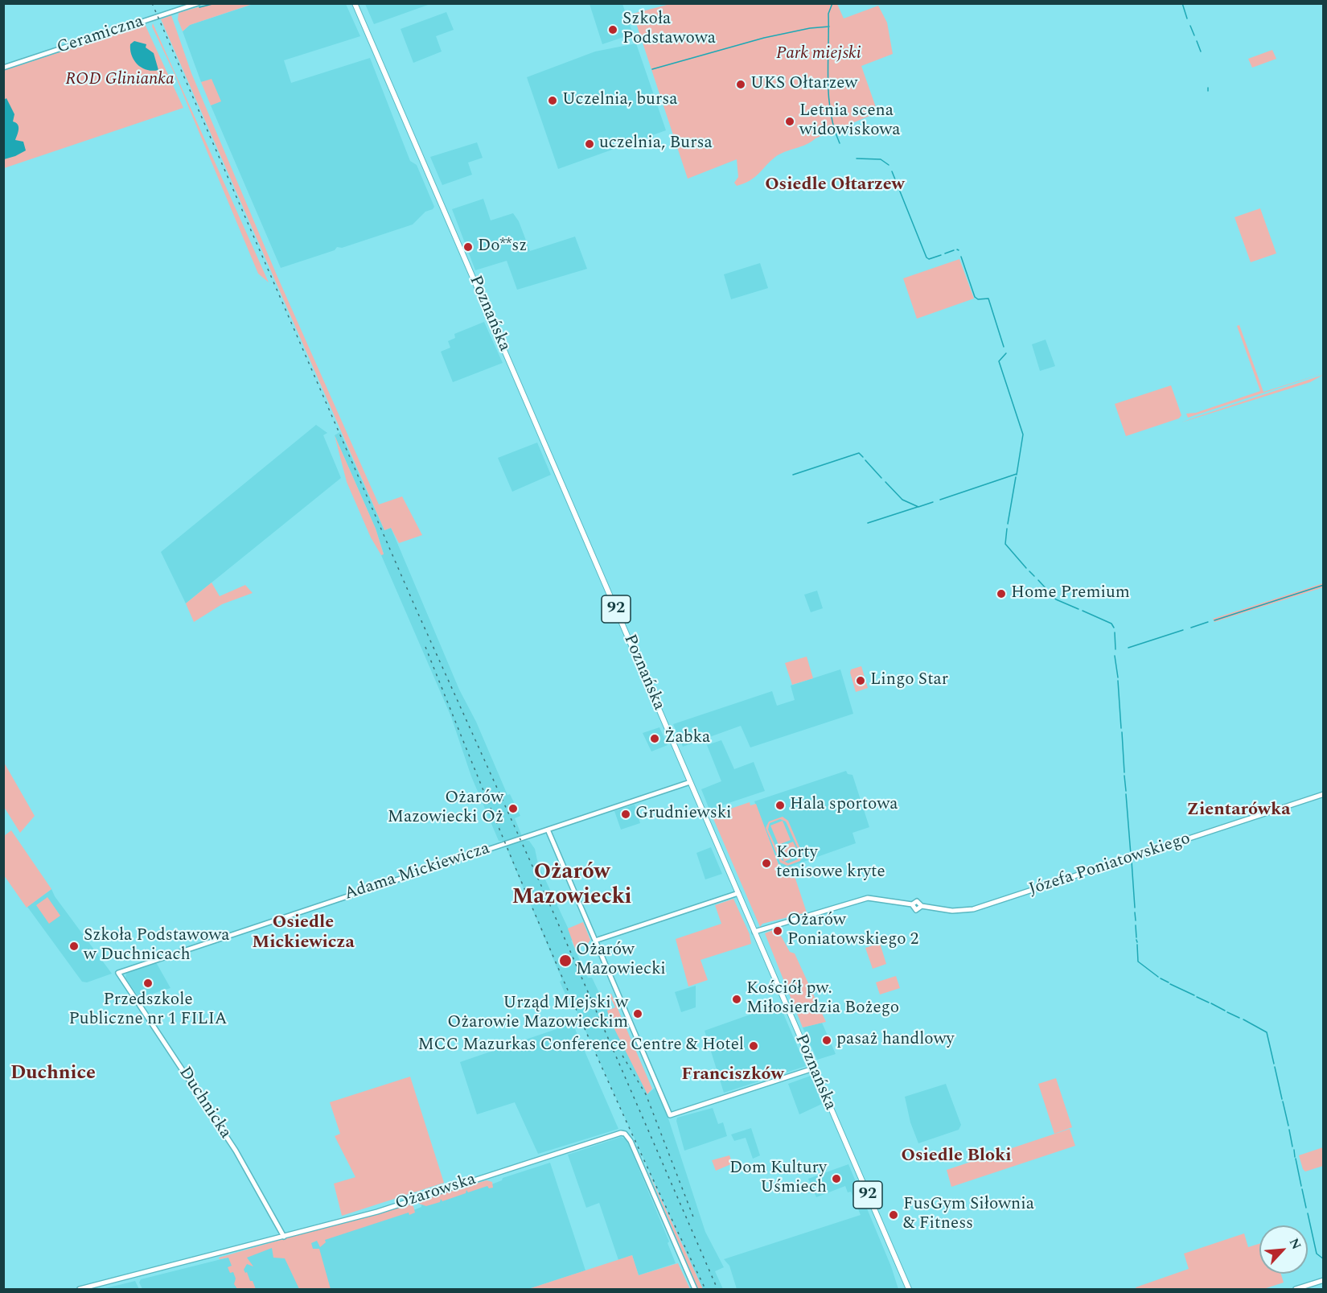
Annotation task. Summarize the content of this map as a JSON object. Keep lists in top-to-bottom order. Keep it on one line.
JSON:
{"streets":{"main road":["Poznańska","92"],"street":["Ceramiczna","Józefa Poniatowskiego","Adama Mickiewicza","Duchnicka","Ożarowska"]},"crossings":[["Poznańska","Józefa Poniatowskiego"],["Poznańska","Adama Mickiewicza"],["Adama Mickiewicza","Duchnicka"],["Duchnicka","Ożarowska"]],"districts":["Osiedle Ołtarzew","Zientarówka","Ożarów Mazowiecki","Osiedle Mickiewicza","Duchnice","Franciszków","Osiedle Bloki"],"parks":["Park miejski","ROD Glinianka"],"places":["Szkoła Podstawowa","UKS Ołtarzew","Uczelnia, bursa","Letnia scena widowiskowa","uczelnia, Bursa","Do**sz","Home Premium","Lingo Star","Żabka","Hala sportowa","Ożarów Mazowiecki Oż","Grudniewski","Korty tenisowe kryte","Ożarów Poniatowskiego 2","Szkoła Podstawowa w Duchnicach","Ożarów Mazowiecki","Przedszkole Publiczne nr 1 FILIA","Kościół pw. Miłosierdzia Bożego","Urząd MIejski w Ożarowie Mazowieckim","pasaż handlowy","MCC Mazurkas Conference Centre & Hotel","Dom Kultury Uśmiech","FusGym Siłownia & Fitness"],"north":"top right"}
